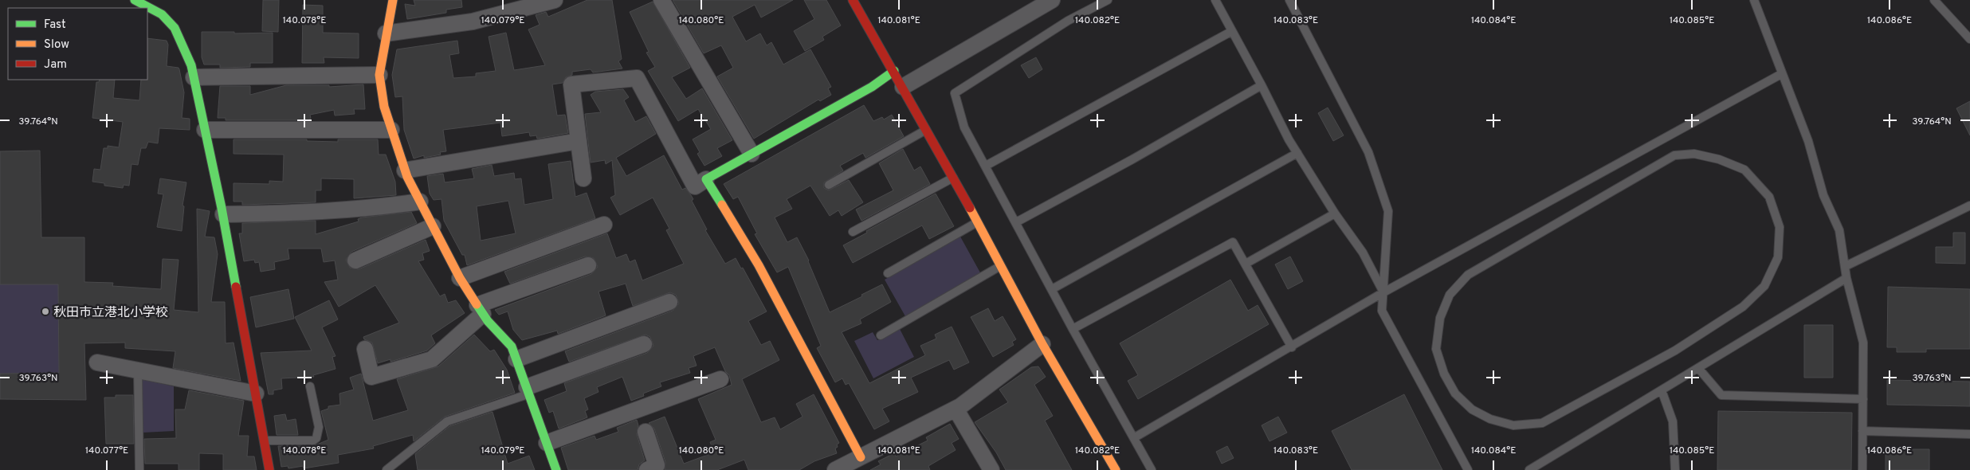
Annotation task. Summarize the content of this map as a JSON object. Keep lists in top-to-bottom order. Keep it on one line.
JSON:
{"places":["秋田市立港北小学校"],"legend":["Fast","Slow","Jam"],"coordinates":["140.078°E","140.079°E","140.080°E","140.081°E","140.082°E","140.083°E","140.084°E","140.085°E","140.086°E","39.764°N","39.763°N","140.077°E"]}
